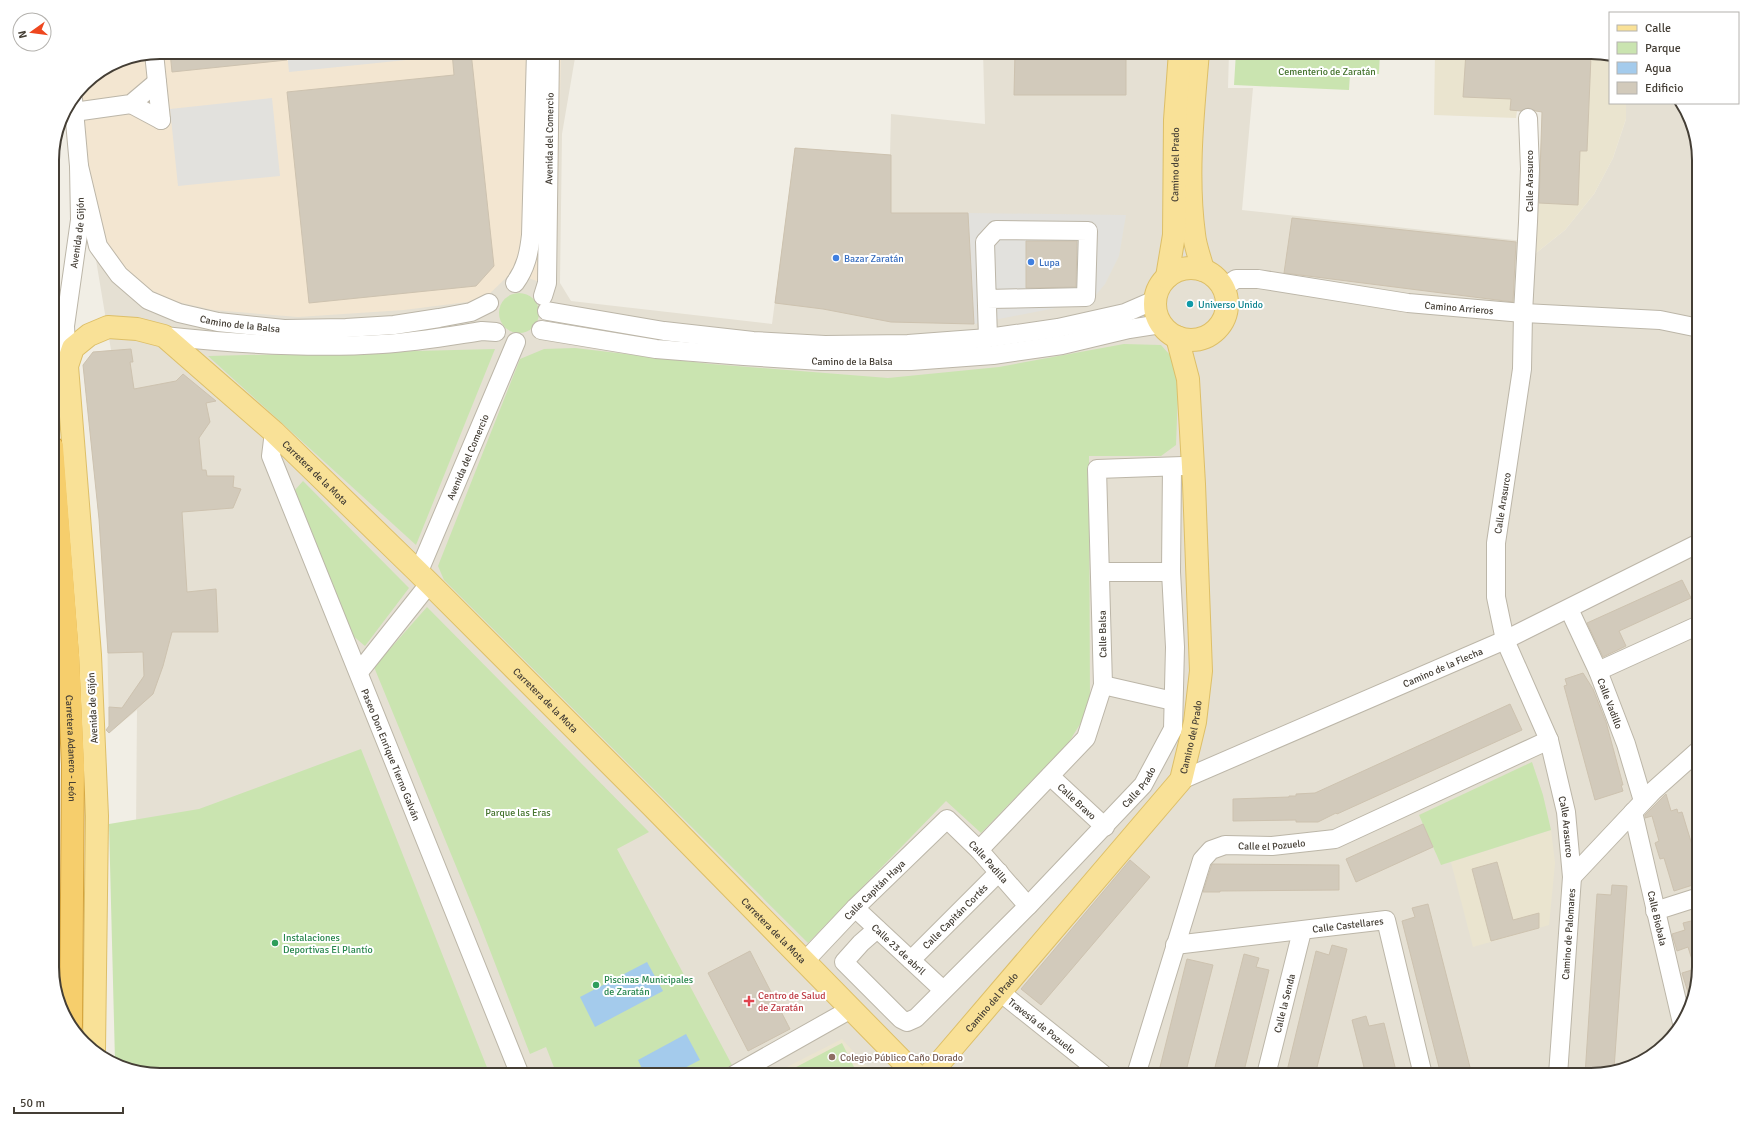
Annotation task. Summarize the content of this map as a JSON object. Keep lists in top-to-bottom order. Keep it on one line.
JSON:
{"streets":{"highway":["Carretera Adanero - León"],"main road":["Camino del Prado","Avenida de Gijón","Carretera de la Mota"],"street":["Avenida del Comercio","Calle Arasurco","Camino Arrieros","Camino de la Balsa","Calle Balsa","Camino de la Flecha","Calle Vadillo","Paseo Don Enrique Tierno Galván","Calle Prado","Calle Bravo","Calle el Pozuelo","Calle Padilla","Calle Capitán Haya","Calle Capitán Cortés","Calle Biobala","Calle Castellares","Camino de Palomares","Calle 23 de abril","Calle la Senda","Travesía de Pozuelo"]},"crossings":[["Avenida del Comercio","Camino de la Balsa"],["Avenida del Comercio","Carretera de la Mota"],["Avenida del Comercio","Paseo Don Enrique Tierno Galván"],["Camino del Prado","Camino Arrieros"],["Camino del Prado","Camino de la Balsa"],["Camino del Prado","Calle Balsa"],["Camino del Prado","Camino de la Flecha"],["Camino del Prado","Calle Prado"],["Camino del Prado","Travesía de Pozuelo"],["Calle Arasurco","Camino Arrieros"],["Calle Arasurco","Camino de la Flecha"],["Calle Arasurco","Calle el Pozuelo"],["Calle Arasurco","Camino de Palomares"],["Avenida de Gijón","Camino de la Balsa"],["Avenida de Gijón","Carretera de la Mota"],["Camino Arrieros","Camino de la Balsa"],["Camino de la Balsa","Carretera de la Mota"],["Carretera de la Mota","Paseo Don Enrique Tierno Galván"],["Carretera de la Mota","Calle Capitán Haya"],["Calle Balsa","Calle Prado"],["Calle Balsa","Calle Bravo"],["Calle Balsa","Calle Padilla"],["Camino de la Flecha","Calle Vadillo"],["Calle Vadillo","Calle Biobala"],["Calle Vadillo","Camino de Palomares"],["Calle Prado","Calle Bravo"],["Calle Prado","Calle Padilla"],["Calle Prado","Calle 23 de abril"],["Calle el Pozuelo","Calle Castellares"],["Calle Padilla","Calle Capitán Haya"],["Calle Padilla","Calle Capitán Cortés"],["Calle Capitán Haya","Calle 23 de abril"],["Calle Capitán Cortés","Calle 23 de abril"],["Calle Biobala","Camino de Palomares"],["Calle Castellares","Calle la Senda"]],"parks":["Cementerio de Zaratán","Parque las Eras"],"places":{"other":["Bazar Zaratán","Lupa","Universo Unido","Instalaciones Deportivas El Plantío","Piscinas Municipales de Zaratán","Colegio Público Caño Dorado"],"health":["Centro de Salud de Zaratán"]},"legend":["Calle","Parque","Agua","Edificio"],"scale_bar":"50 m","north":"left"}
